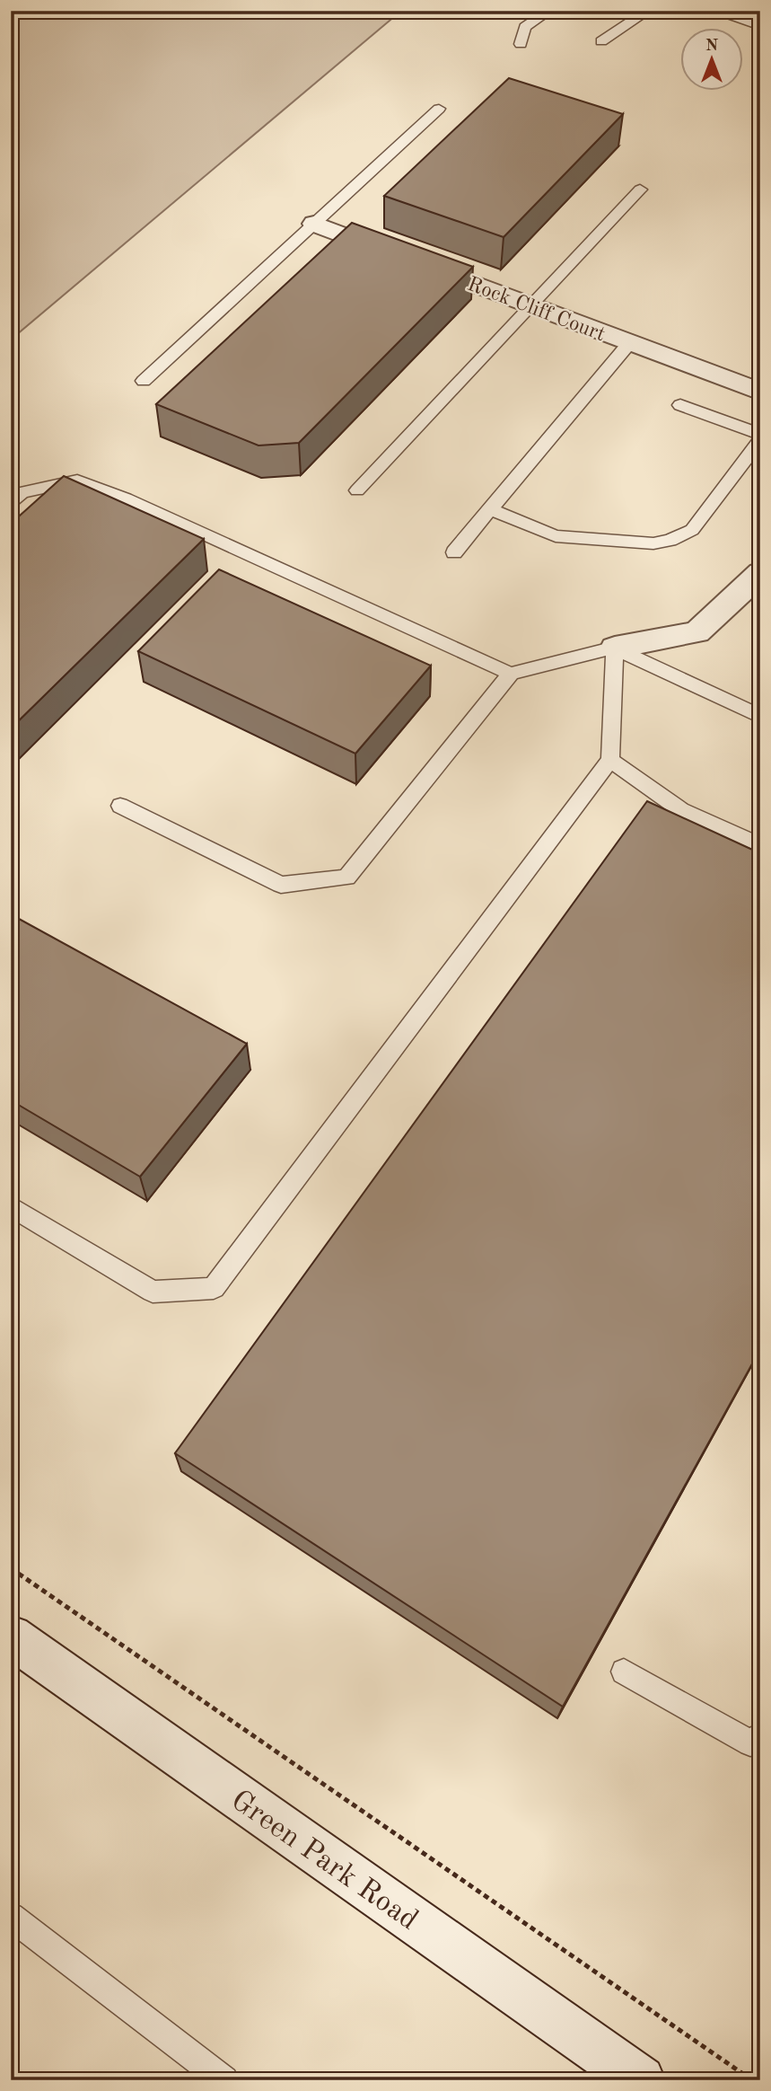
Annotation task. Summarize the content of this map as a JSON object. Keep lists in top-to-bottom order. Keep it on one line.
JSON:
{"streets":{"street":["Rock Cliff Court","Green Park Road"]},"north":"top"}
